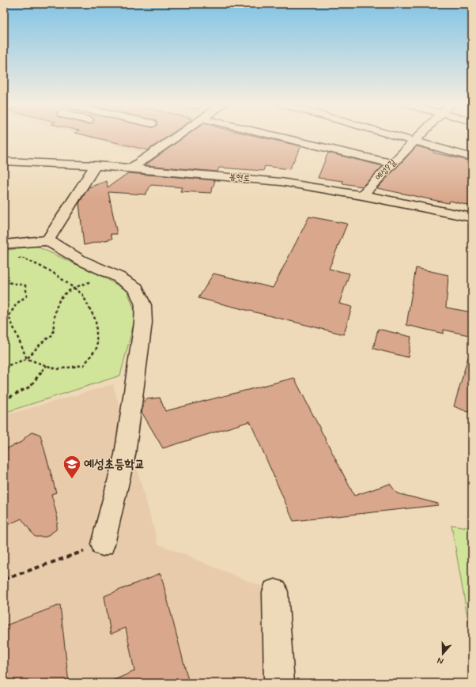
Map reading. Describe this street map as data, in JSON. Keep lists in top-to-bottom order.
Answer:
{
  "streets": {
    "street": ["예성9길", "봉현로"]
  },
  "crossings": [
    ["예성9길", "봉현로"]
  ],
  "places": {
    "school or university": ["예성초등학교"]
  },
  "north": "bottom"
}
